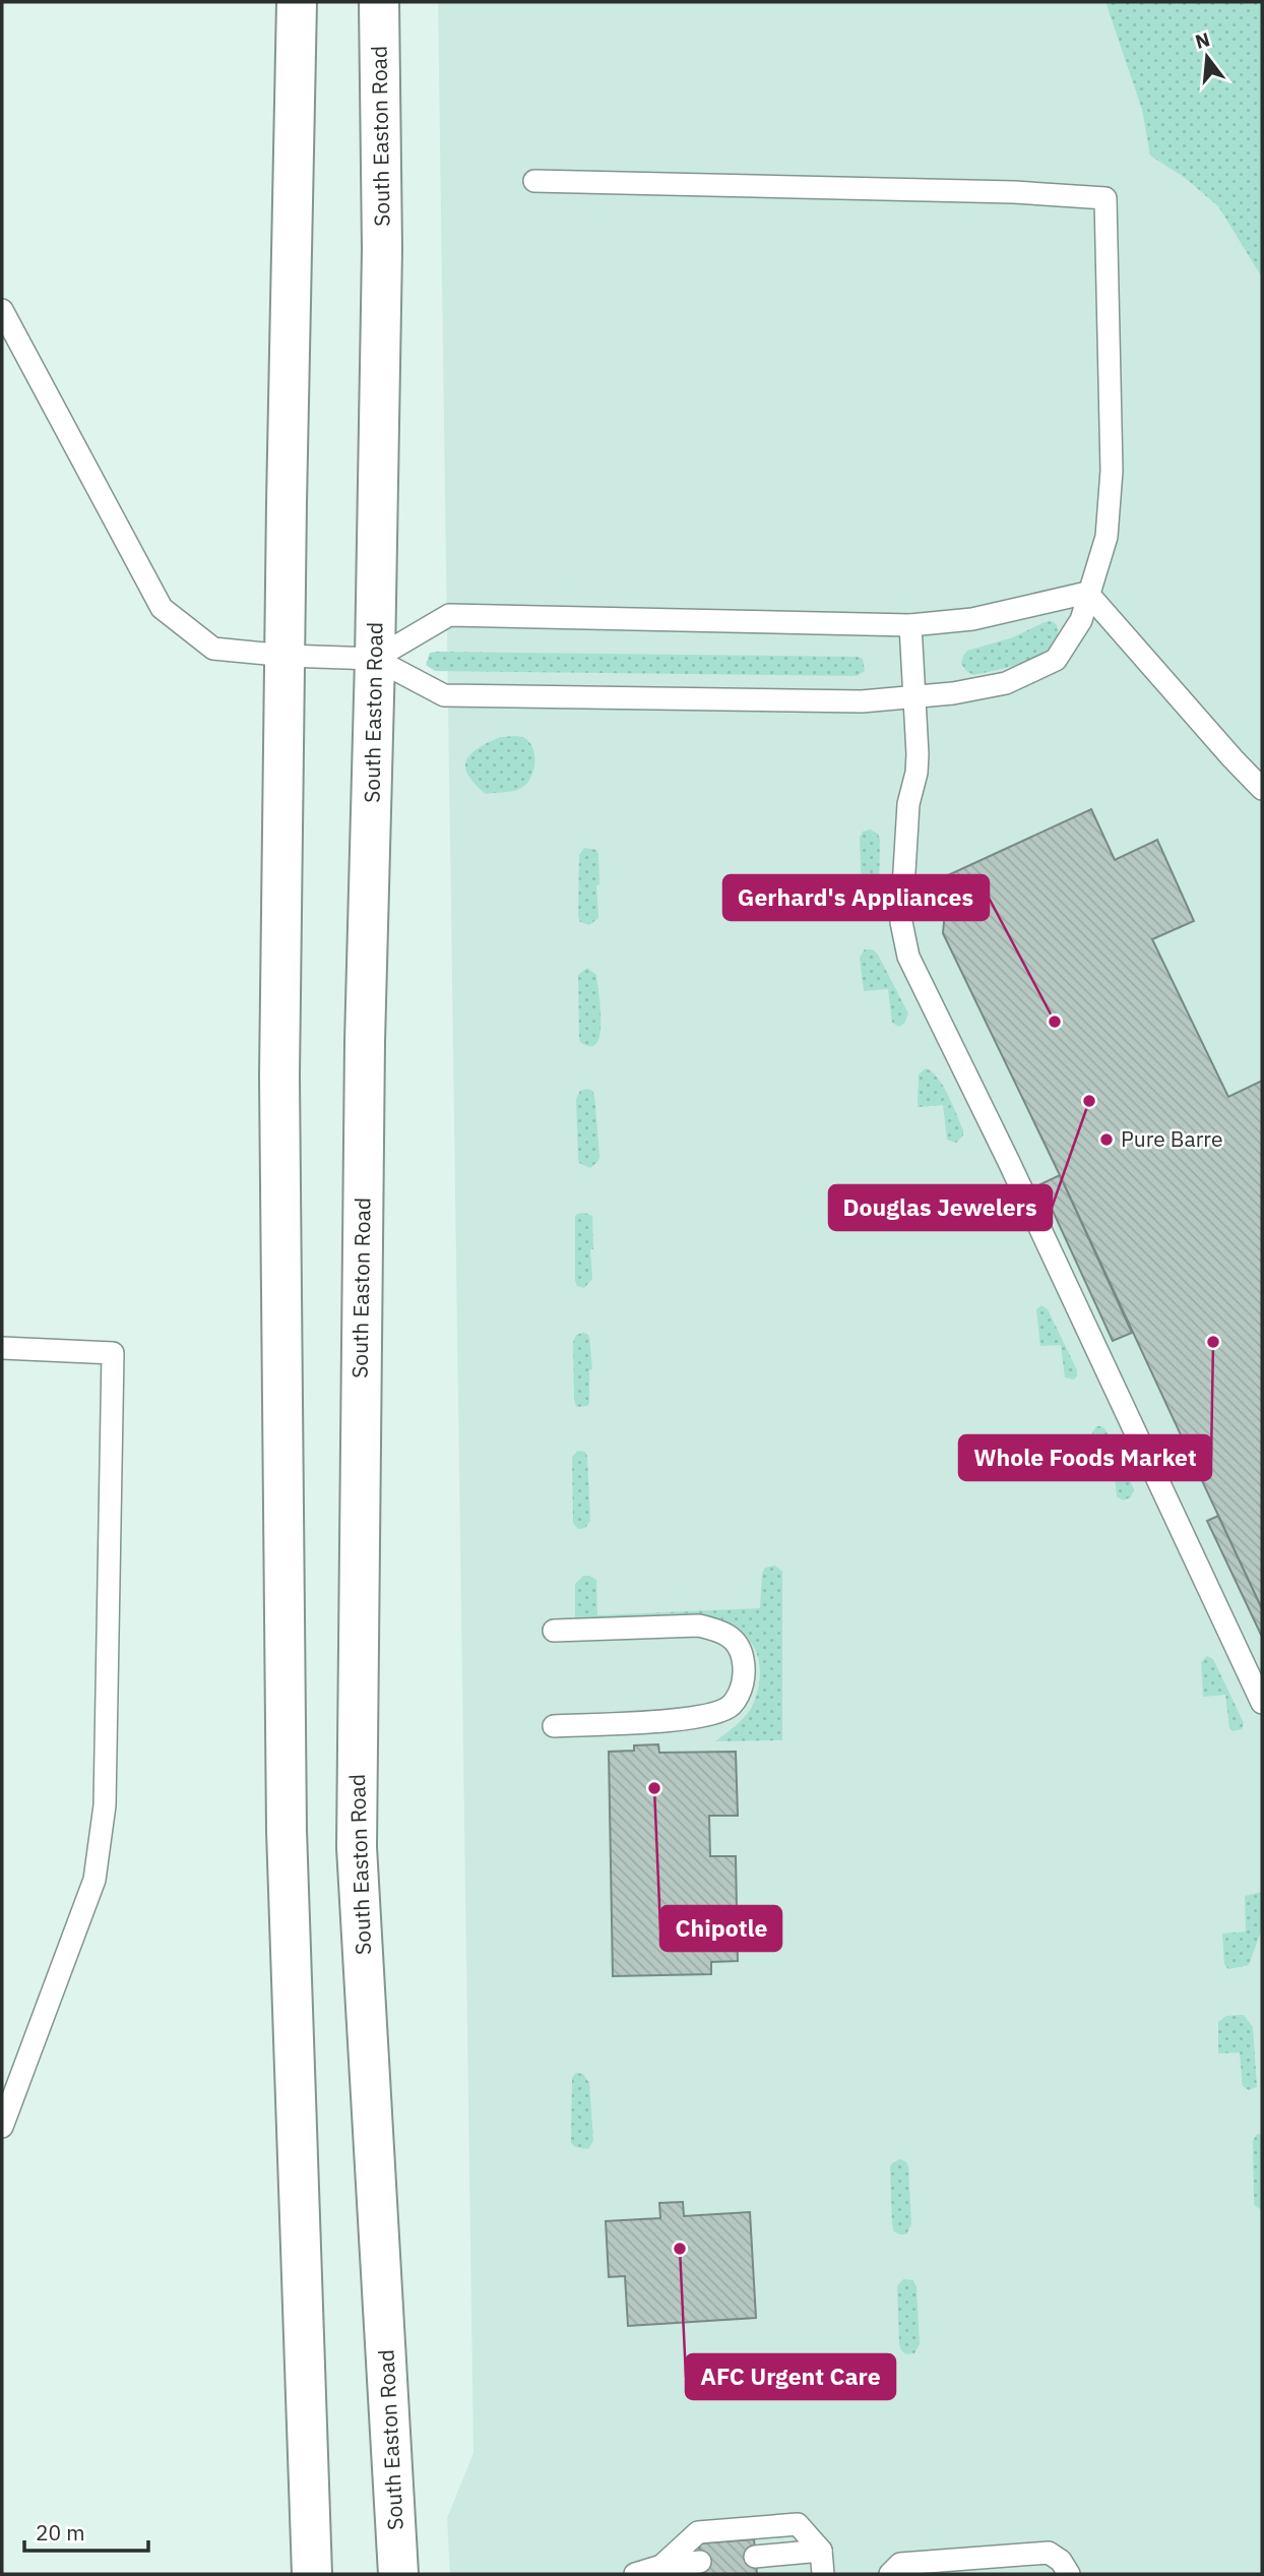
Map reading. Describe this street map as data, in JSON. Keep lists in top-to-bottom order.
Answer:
{
  "streets": {
    "highway": ["South Easton Road"]
  },
  "places": [
    "Gerhard's Appliances",
    "Douglas Jewelers",
    "Pure Barre",
    "Whole Foods Market",
    "Chipotle",
    "AFC Urgent Care"
  ],
  "scale_bar": "20 m",
  "north": "top"
}
